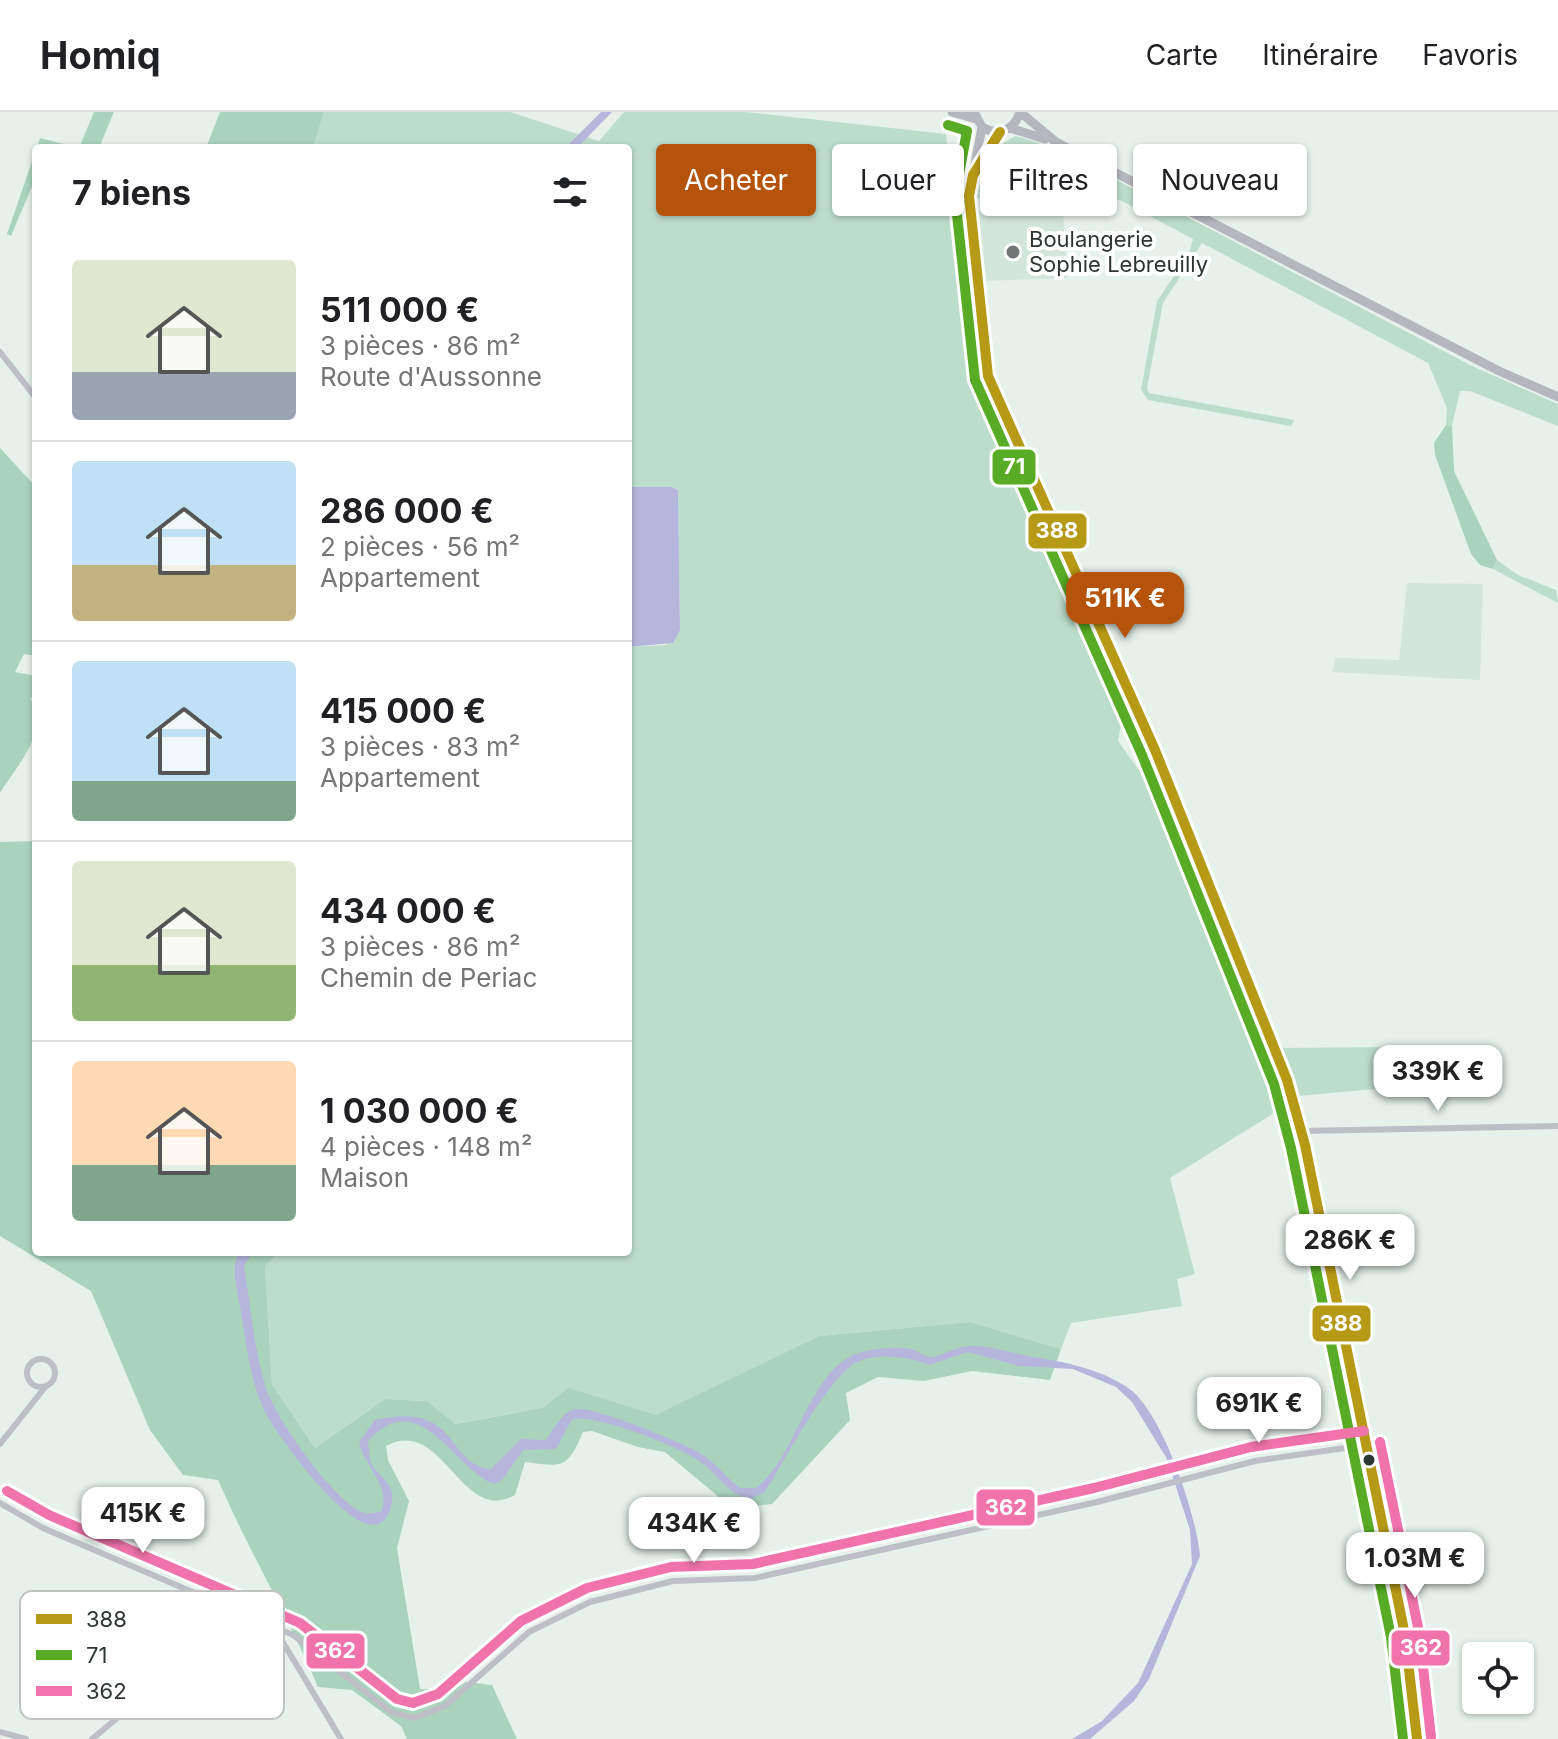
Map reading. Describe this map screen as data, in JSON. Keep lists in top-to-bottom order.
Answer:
{
  "places": ["Boulangerie Sophie Lebreuilly"],
  "lines": ["transit line 71", "transit line 388", "transit line 362"],
  "legend": ["388", "71", "362"],
  "page": {
    "header": "Homiq",
    "nav": ["Carte", "Itinéraire", "Favoris"],
    "chip": [
      "Acheter",
      "Louer",
      "Filtres",
      "Nouveau"
    ],
    "heading": "7 biens",
    "list": [
      {
        "name": "511 000 €",
        "note": "3 pièces · 86 m² · Route d'Aussonne"
      },
      {
        "name": "286 000 €",
        "note": "2 pièces · 56 m² · Appartement"
      },
      {
        "name": "415 000 €",
        "note": "3 pièces · 83 m² · Appartement"
      },
      {
        "name": "434 000 €",
        "note": "3 pièces · 86 m² · Chemin de Periac"
      },
      {
        "name": "1 030 000 €",
        "note": "4 pièces · 148 m² · Maison"
      }
    ],
    "price": [
      "511K €",
      "339K €",
      "286K €",
      "691K €",
      "415K €",
      "434K €",
      "1.03M €"
    ]
  }
}
